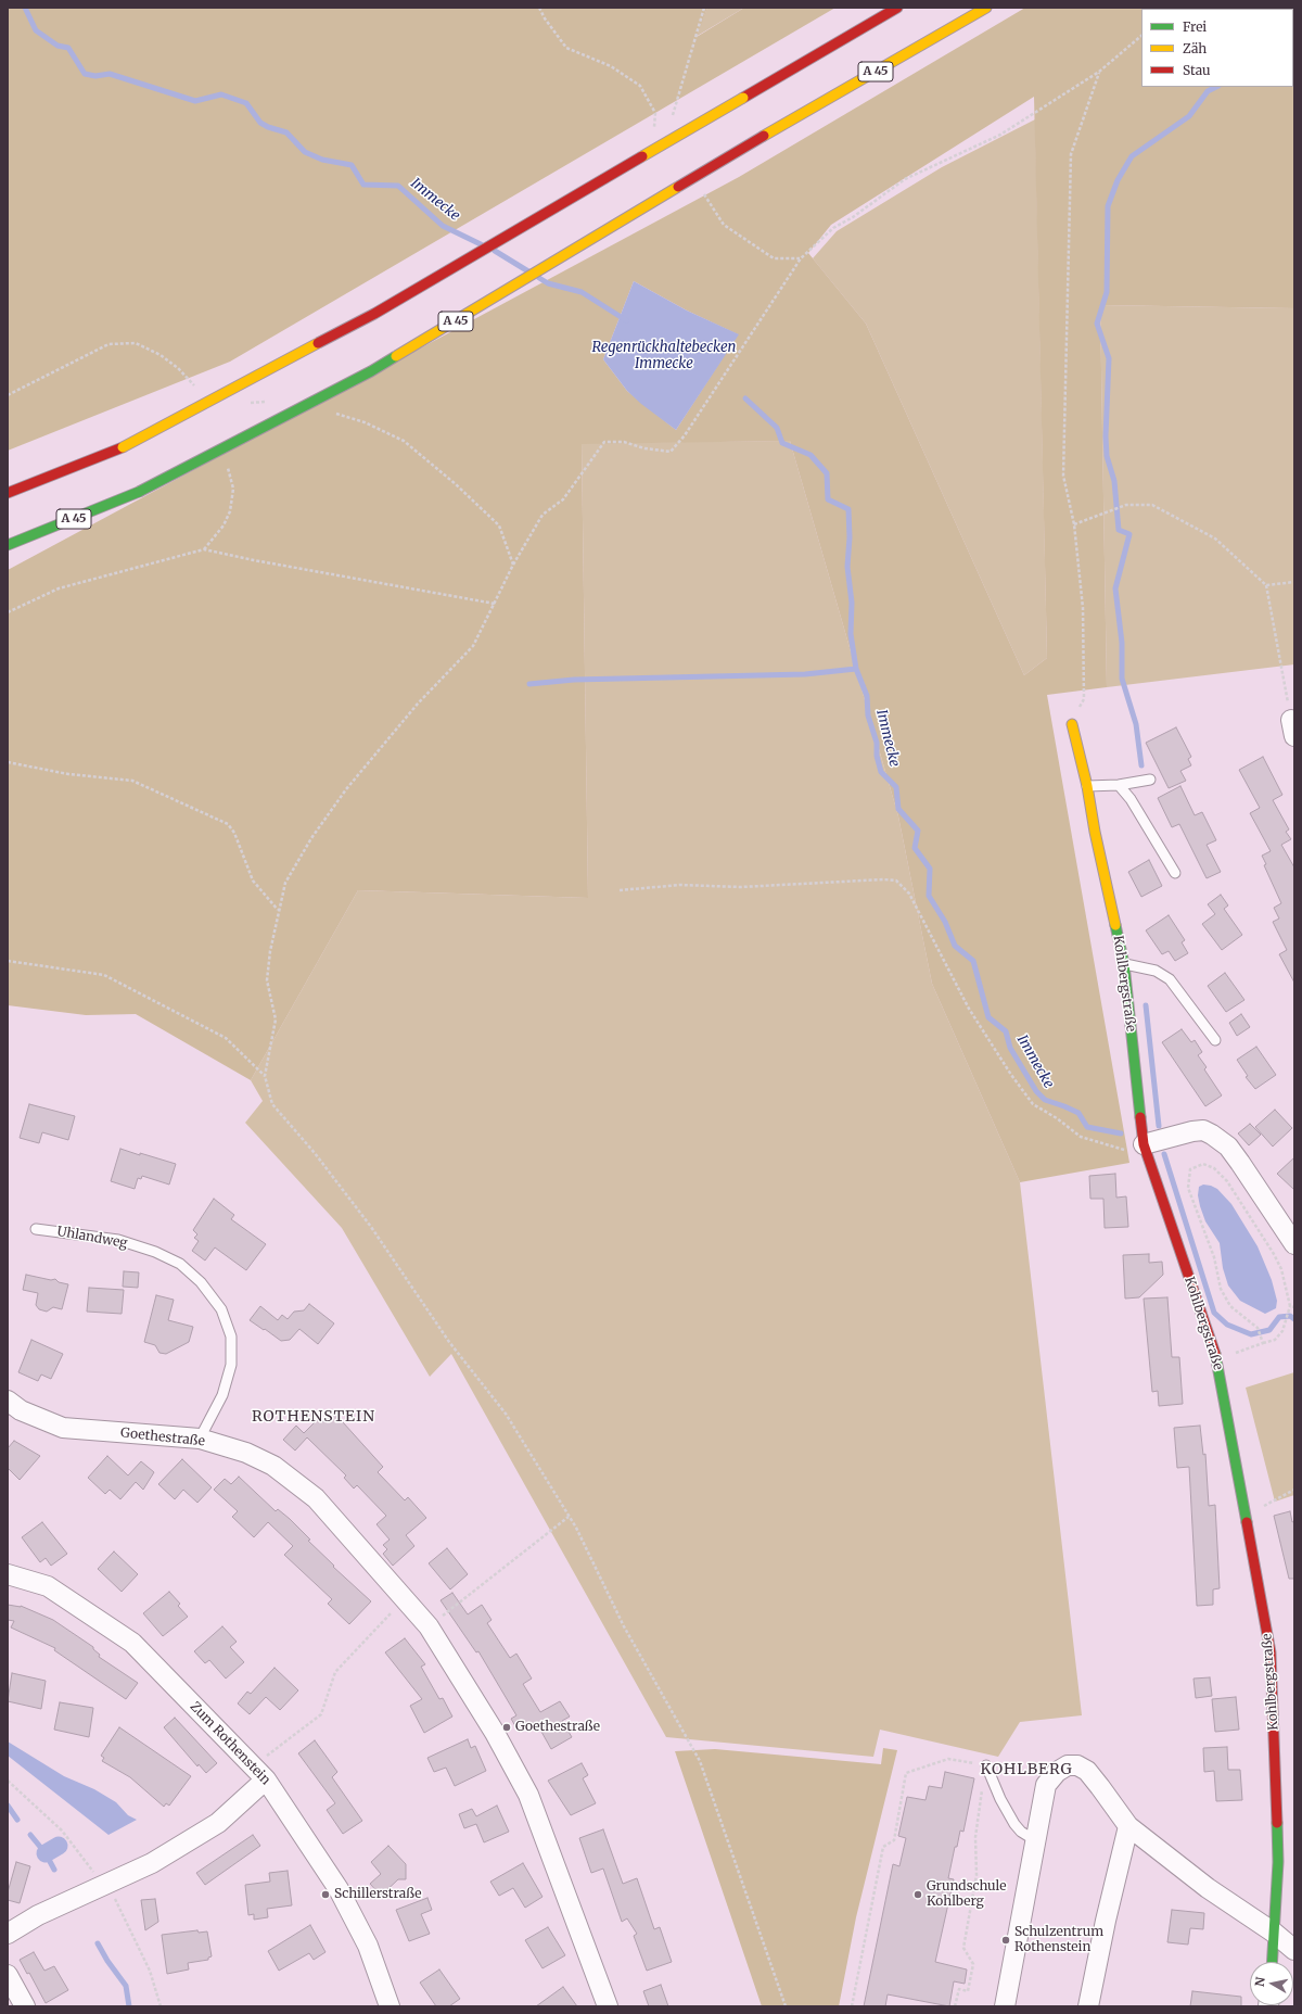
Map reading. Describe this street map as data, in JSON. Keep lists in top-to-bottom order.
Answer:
{
  "streets": {
    "main road": ["A 45", "Kohlbergstraße"],
    "street": ["Goethestraße", "Zum Rothenstein"],
    "lane": ["Uhlandweg"]
  },
  "crossings": [
    ["Uhlandweg", "Goethestraße"]
  ],
  "districts": ["ROTHENSTEIN", "KOHLBERG"],
  "water": ["Immecke", "Regenrückhaltebecken Immecke"],
  "places": [
    "Goethestraße",
    "Schillerstraße",
    "Grundschule Kohlberg",
    "Schulzentrum Rothenstein"
  ],
  "legend": ["Frei", "Zäh", "Stau"],
  "north": "left"
}
